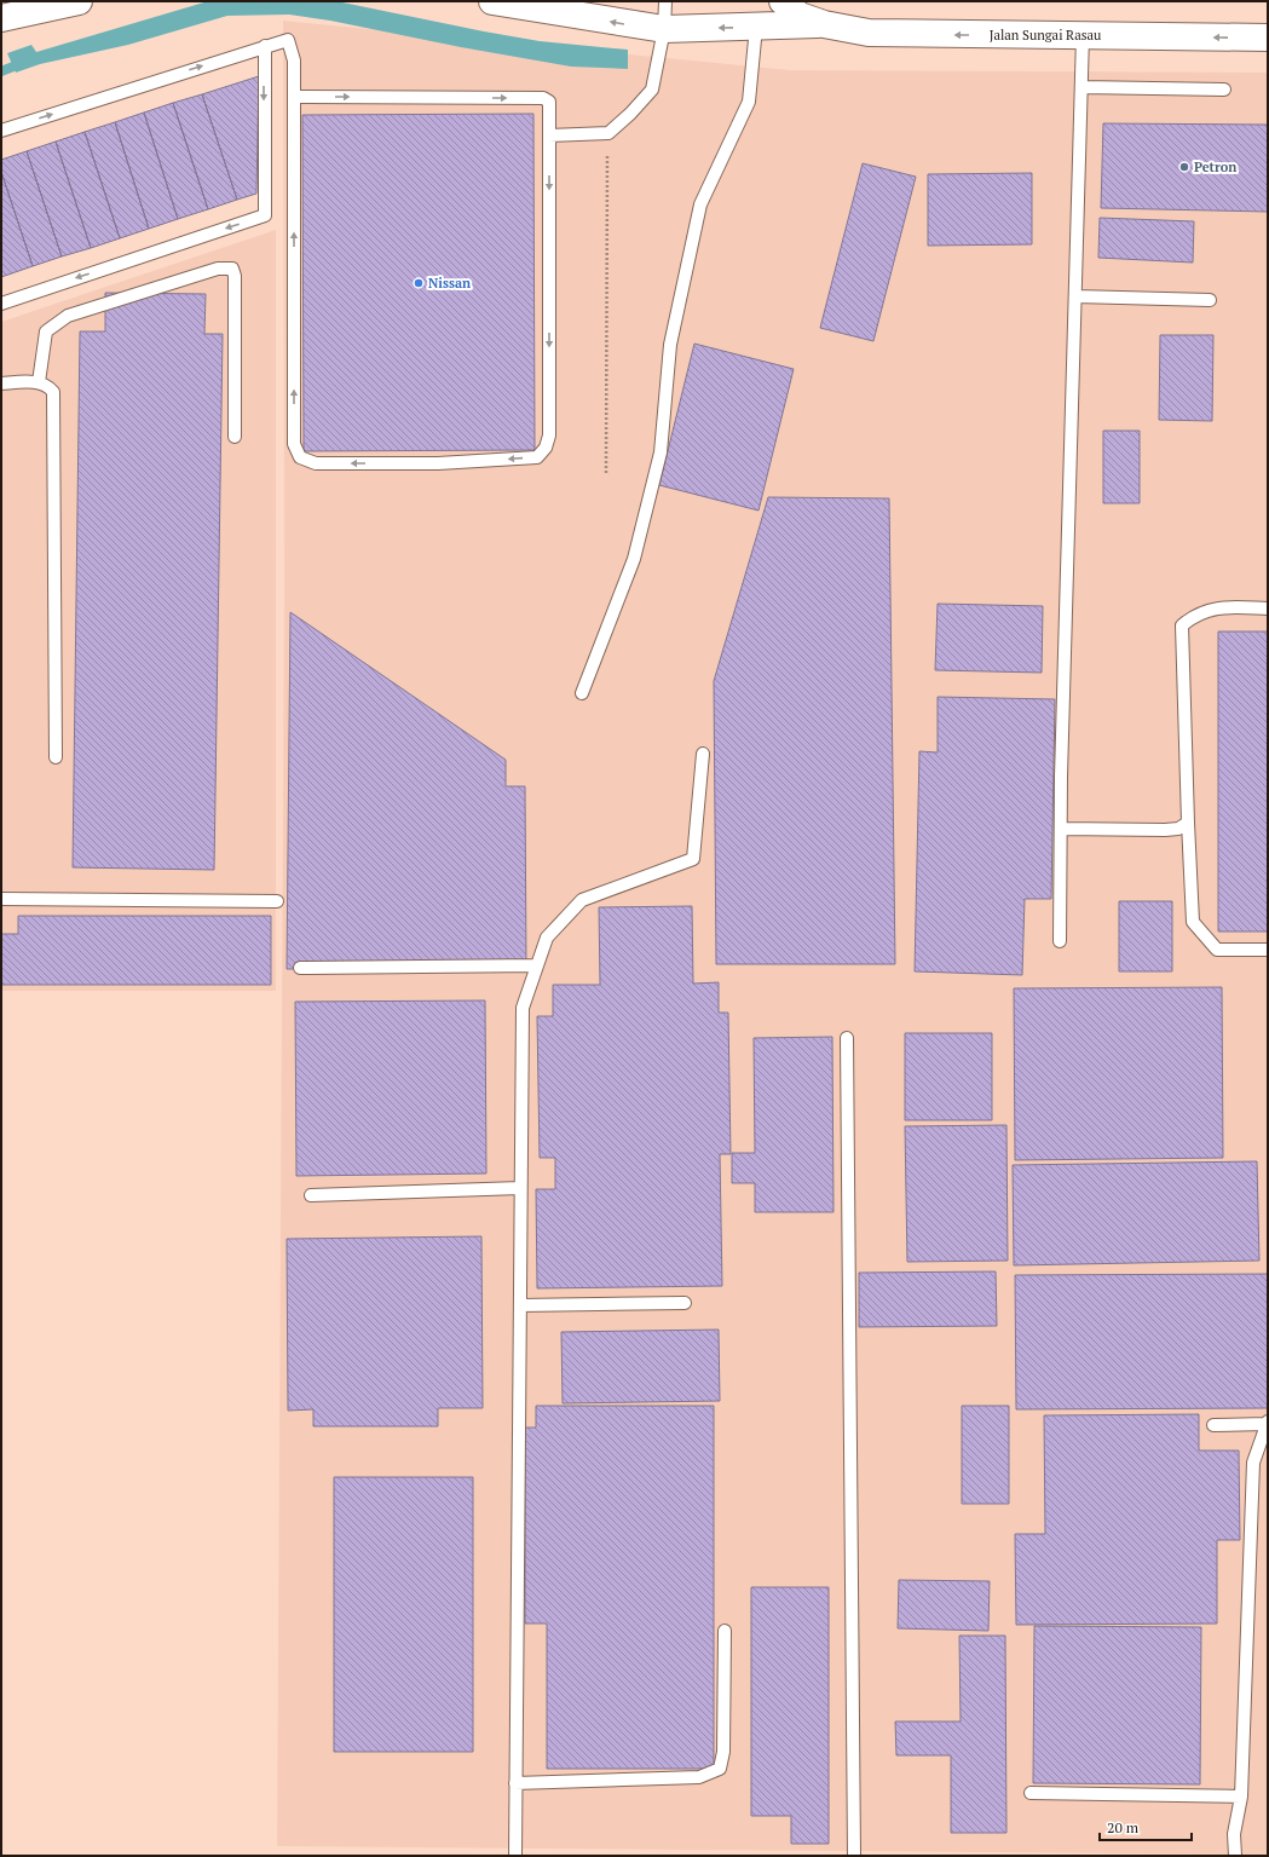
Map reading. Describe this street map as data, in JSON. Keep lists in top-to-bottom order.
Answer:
{
  "streets": {
    "main road": ["Jalan Sungai Rasau"]
  },
  "one_way": ["Jalan Sungai Rasau"],
  "places": ["Petron", "Nissan"],
  "scale_bar": "20 m"
}
